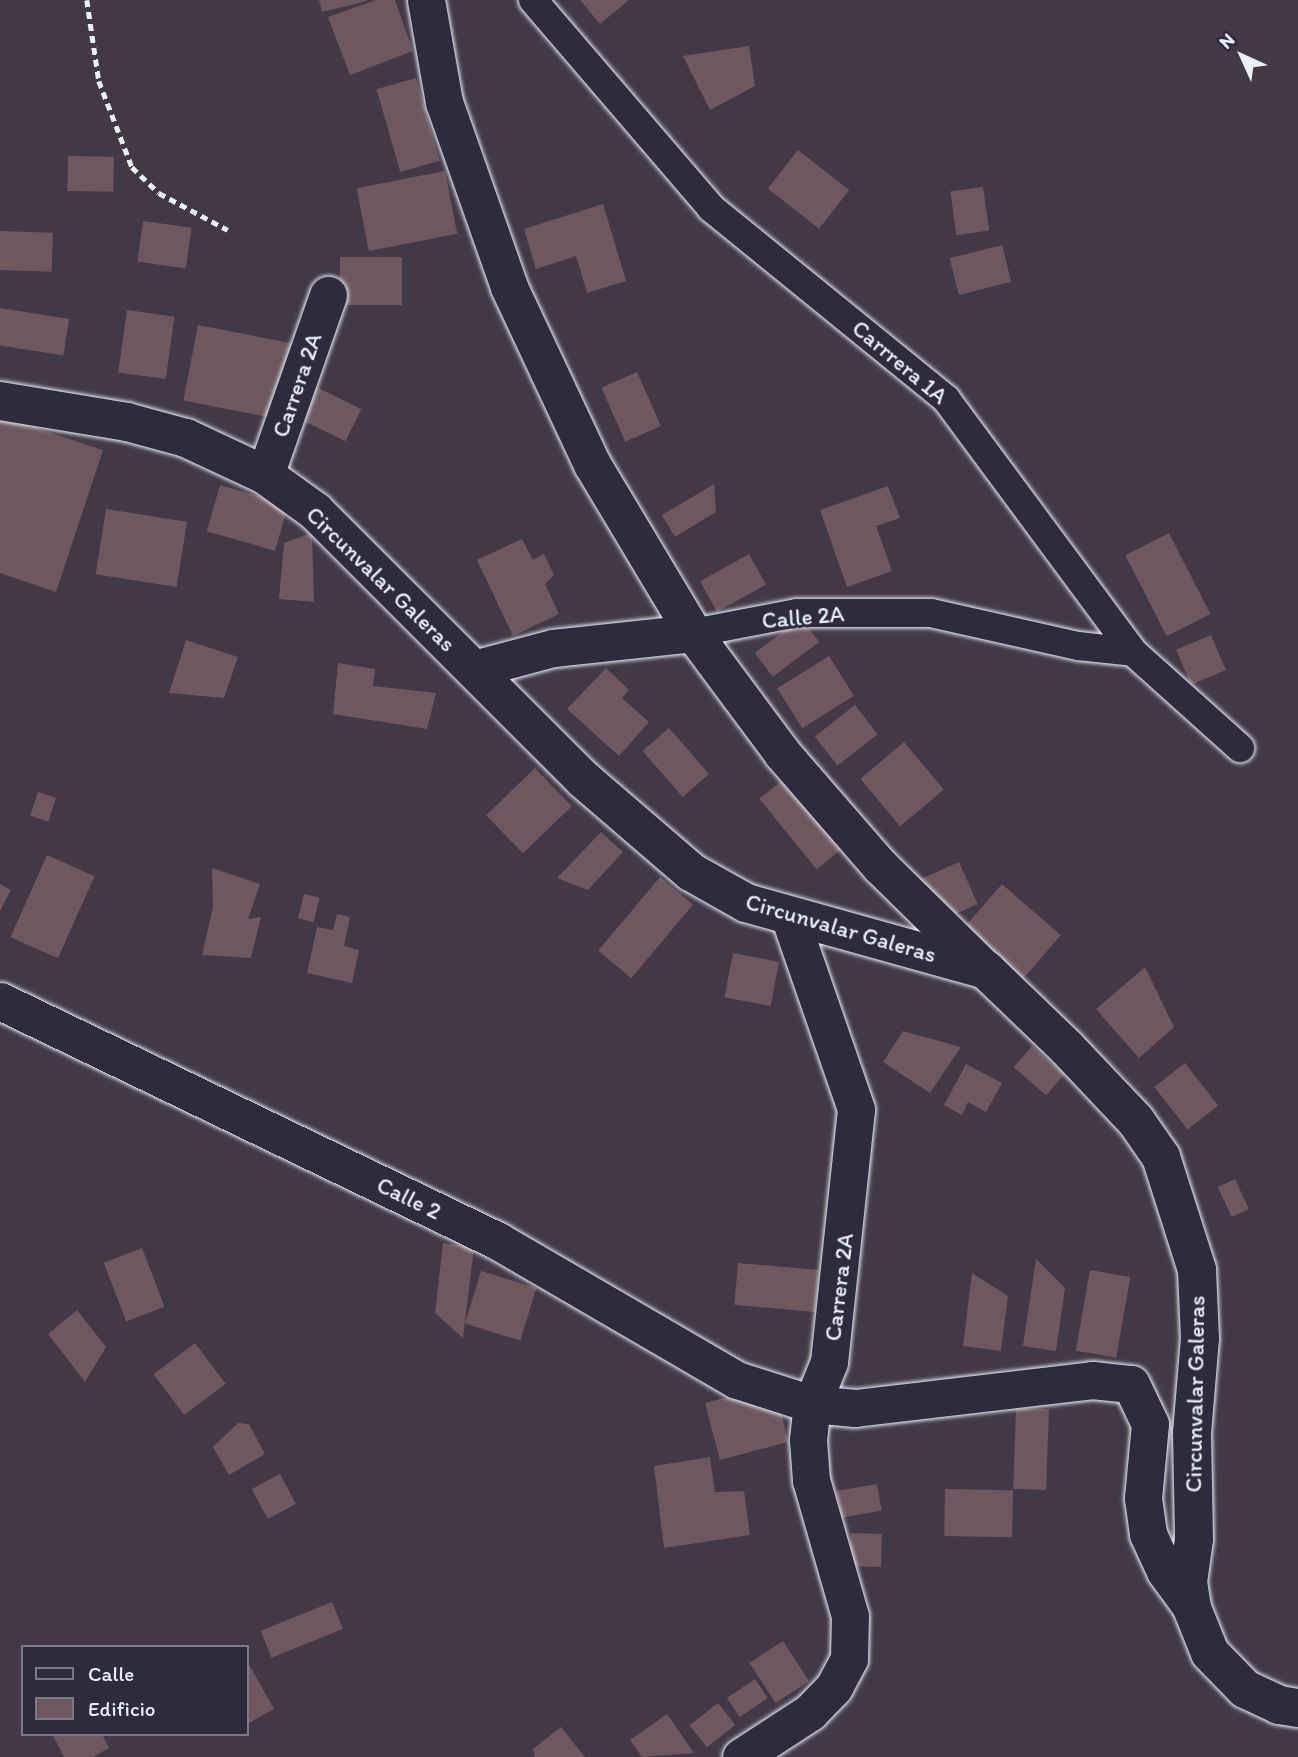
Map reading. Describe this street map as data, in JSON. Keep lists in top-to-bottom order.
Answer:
{
  "streets": {
    "main road": ["Circunvalar Galeras"],
    "street": [
      "Carrrera 1A",
      "Carrera 2A",
      "Calle 2A",
      "Calle 2"
    ]
  },
  "crossings": [
    ["Carrrera 1A", "Calle 2A"],
    ["Carrera 2A", "Circunvalar Galeras"],
    ["Carrera 2A", "Calle 2"],
    ["Circunvalar Galeras", "Calle 2A"],
    ["Circunvalar Galeras", "Calle 2"]
  ],
  "legend": ["Calle", "Edificio"],
  "north": "top left"
}
